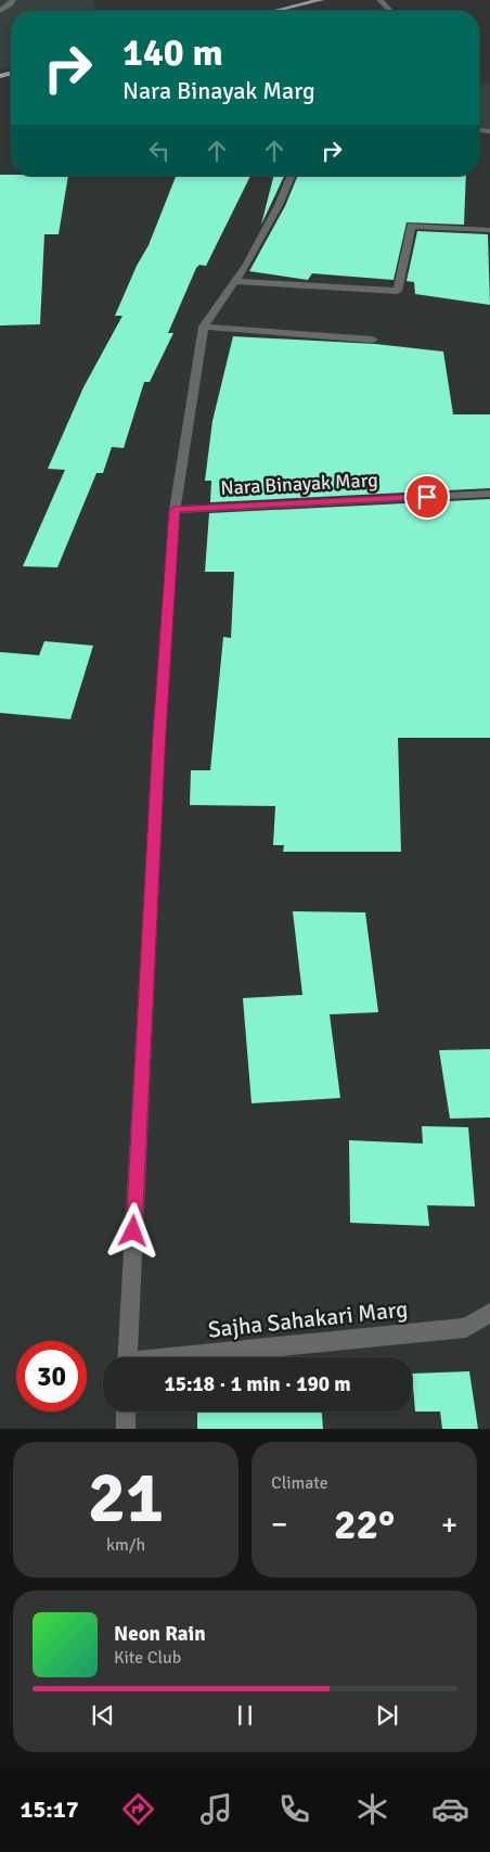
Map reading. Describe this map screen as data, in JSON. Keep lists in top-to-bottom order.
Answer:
{
  "streets": {
    "street": ["Nara Binayak Marg", "Sajha Sahakari Marg"]
  },
  "page": {
    "turn": ["140 m", "Nara Binayak Marg"],
    "limit": "30",
    "trip": "15:18 · 1 min · 190 m",
    "tile": [
      ["21", "km/h"],
      "Climate"
    ],
    "heat": ["−", "22°", "+"],
    "song": ["Neon Rain", "Kite Club"],
    "tabs": "15:17"
  }
}
